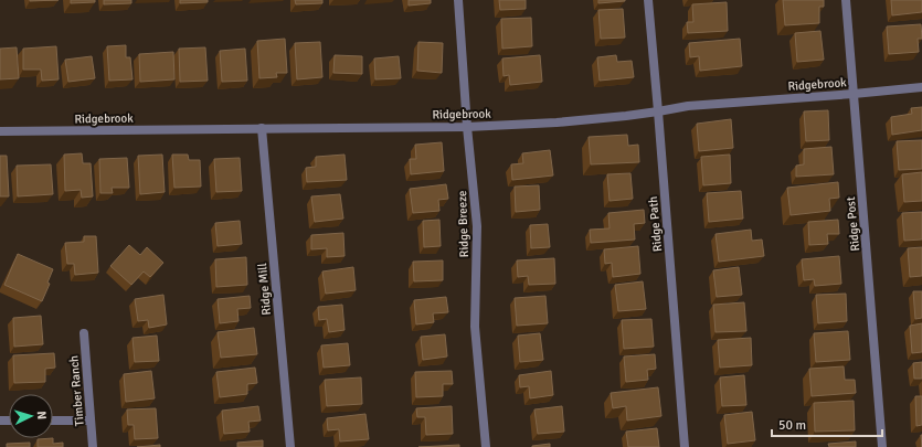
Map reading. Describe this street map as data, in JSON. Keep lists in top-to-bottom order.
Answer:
{
  "streets": {
    "street": [
      "Ridgebrook",
      "Ridge Breeze",
      "Ridge Path",
      "Ridge Post",
      "Ridge Mill",
      "Timber Ranch"
    ]
  },
  "crossings": [
    ["Ridgebrook", "Ridge Breeze"],
    ["Ridgebrook", "Ridge Path"],
    ["Ridgebrook", "Ridge Post"],
    ["Ridgebrook", "Ridge Mill"]
  ],
  "scale_bar": "50 m",
  "north": "right"
}
